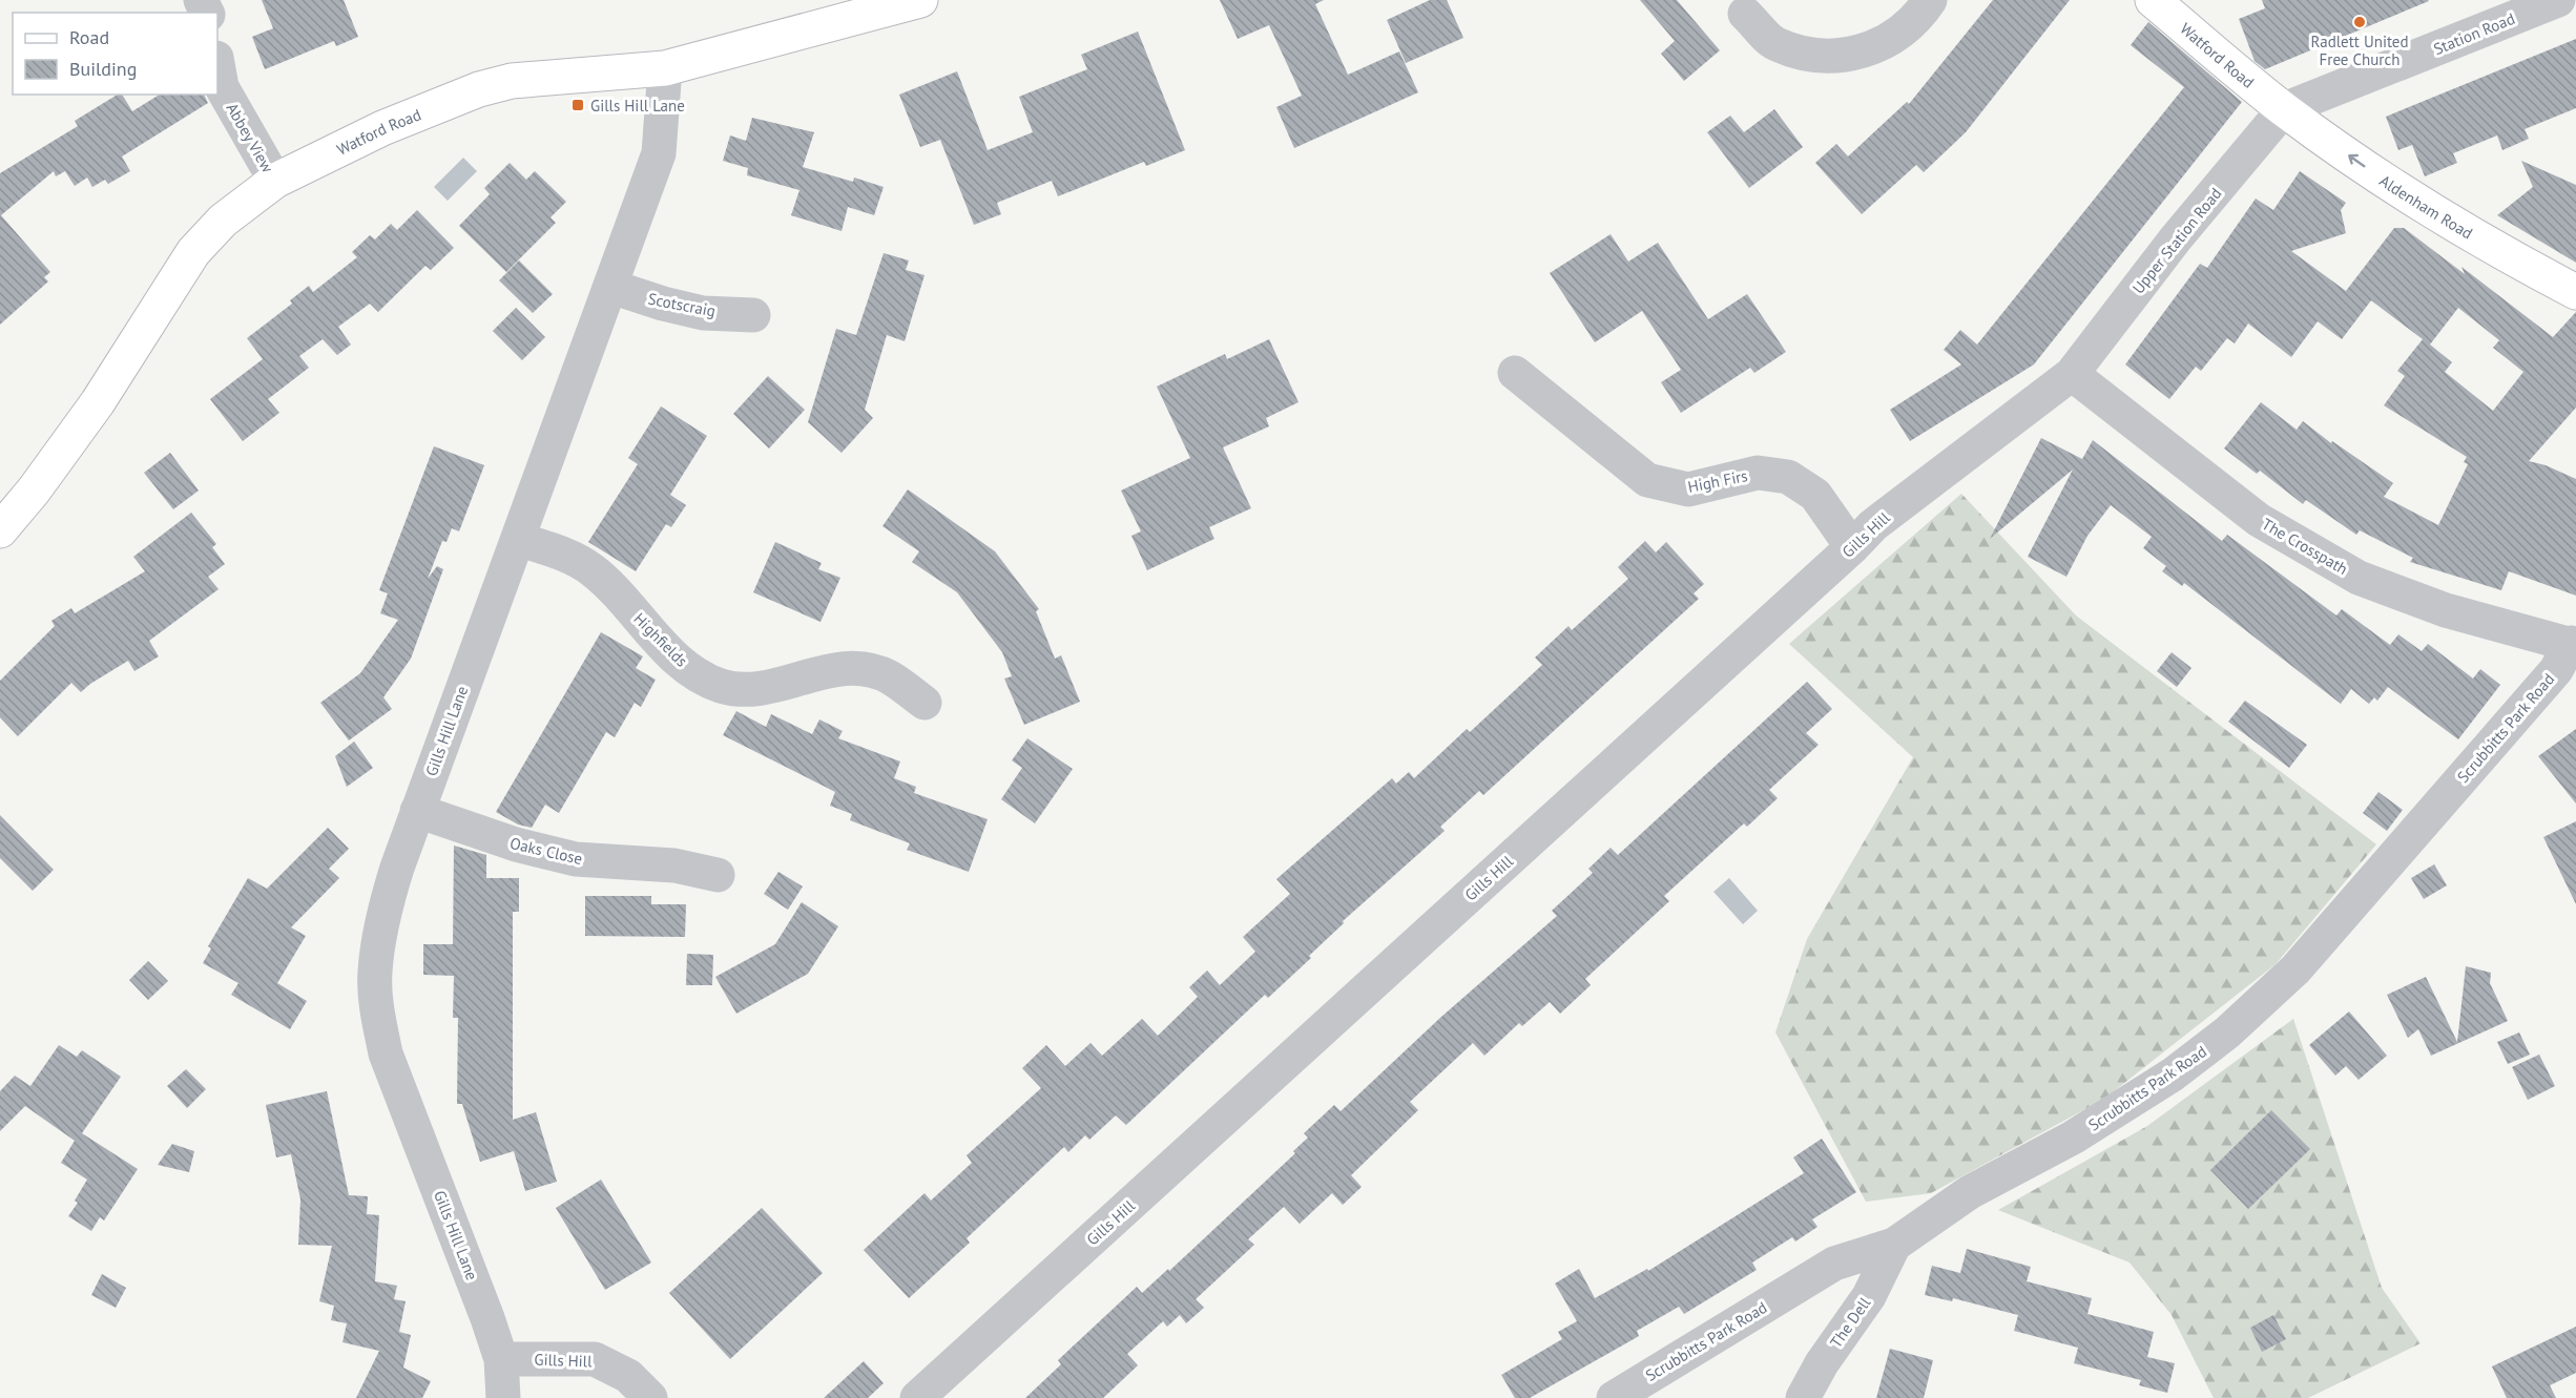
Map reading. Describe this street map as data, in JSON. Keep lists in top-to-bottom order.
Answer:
{
  "streets": {
    "main road": ["Watford Road", "Aldenham Road"],
    "street": [
      "Station Road",
      "Abbey View",
      "Upper Station Road",
      "Scotscraig",
      "High Firs",
      "Gills Hill",
      "The Crosspath",
      "Highfields",
      "Scrubbitts Park Road",
      "Gills Hill Lane",
      "Oaks Close",
      "The Dell"
    ]
  },
  "crossings": [
    ["Station Road", "Watford Road"],
    ["Station Road", "Aldenham Road"],
    ["Station Road", "Upper Station Road"],
    ["Watford Road", "Abbey View"],
    ["Watford Road", "Aldenham Road"],
    ["Watford Road", "Upper Station Road"],
    ["Watford Road", "Gills Hill Lane"],
    ["Aldenham Road", "Upper Station Road"],
    ["Upper Station Road", "Gills Hill"],
    ["Upper Station Road", "The Crosspath"],
    ["Scotscraig", "Gills Hill Lane"],
    ["High Firs", "Gills Hill"],
    ["Gills Hill", "The Crosspath"],
    ["Gills Hill", "Gills Hill Lane"],
    ["The Crosspath", "Scrubbitts Park Road"],
    ["Highfields", "Gills Hill Lane"],
    ["Scrubbitts Park Road", "The Dell"],
    ["Gills Hill Lane", "Oaks Close"]
  ],
  "one_way": ["Aldenham Road"],
  "places": {
    "other": ["Radlett United Free Church"],
    "transit": ["Gills Hill Lane"]
  },
  "legend": ["Road", "Building"]
}
